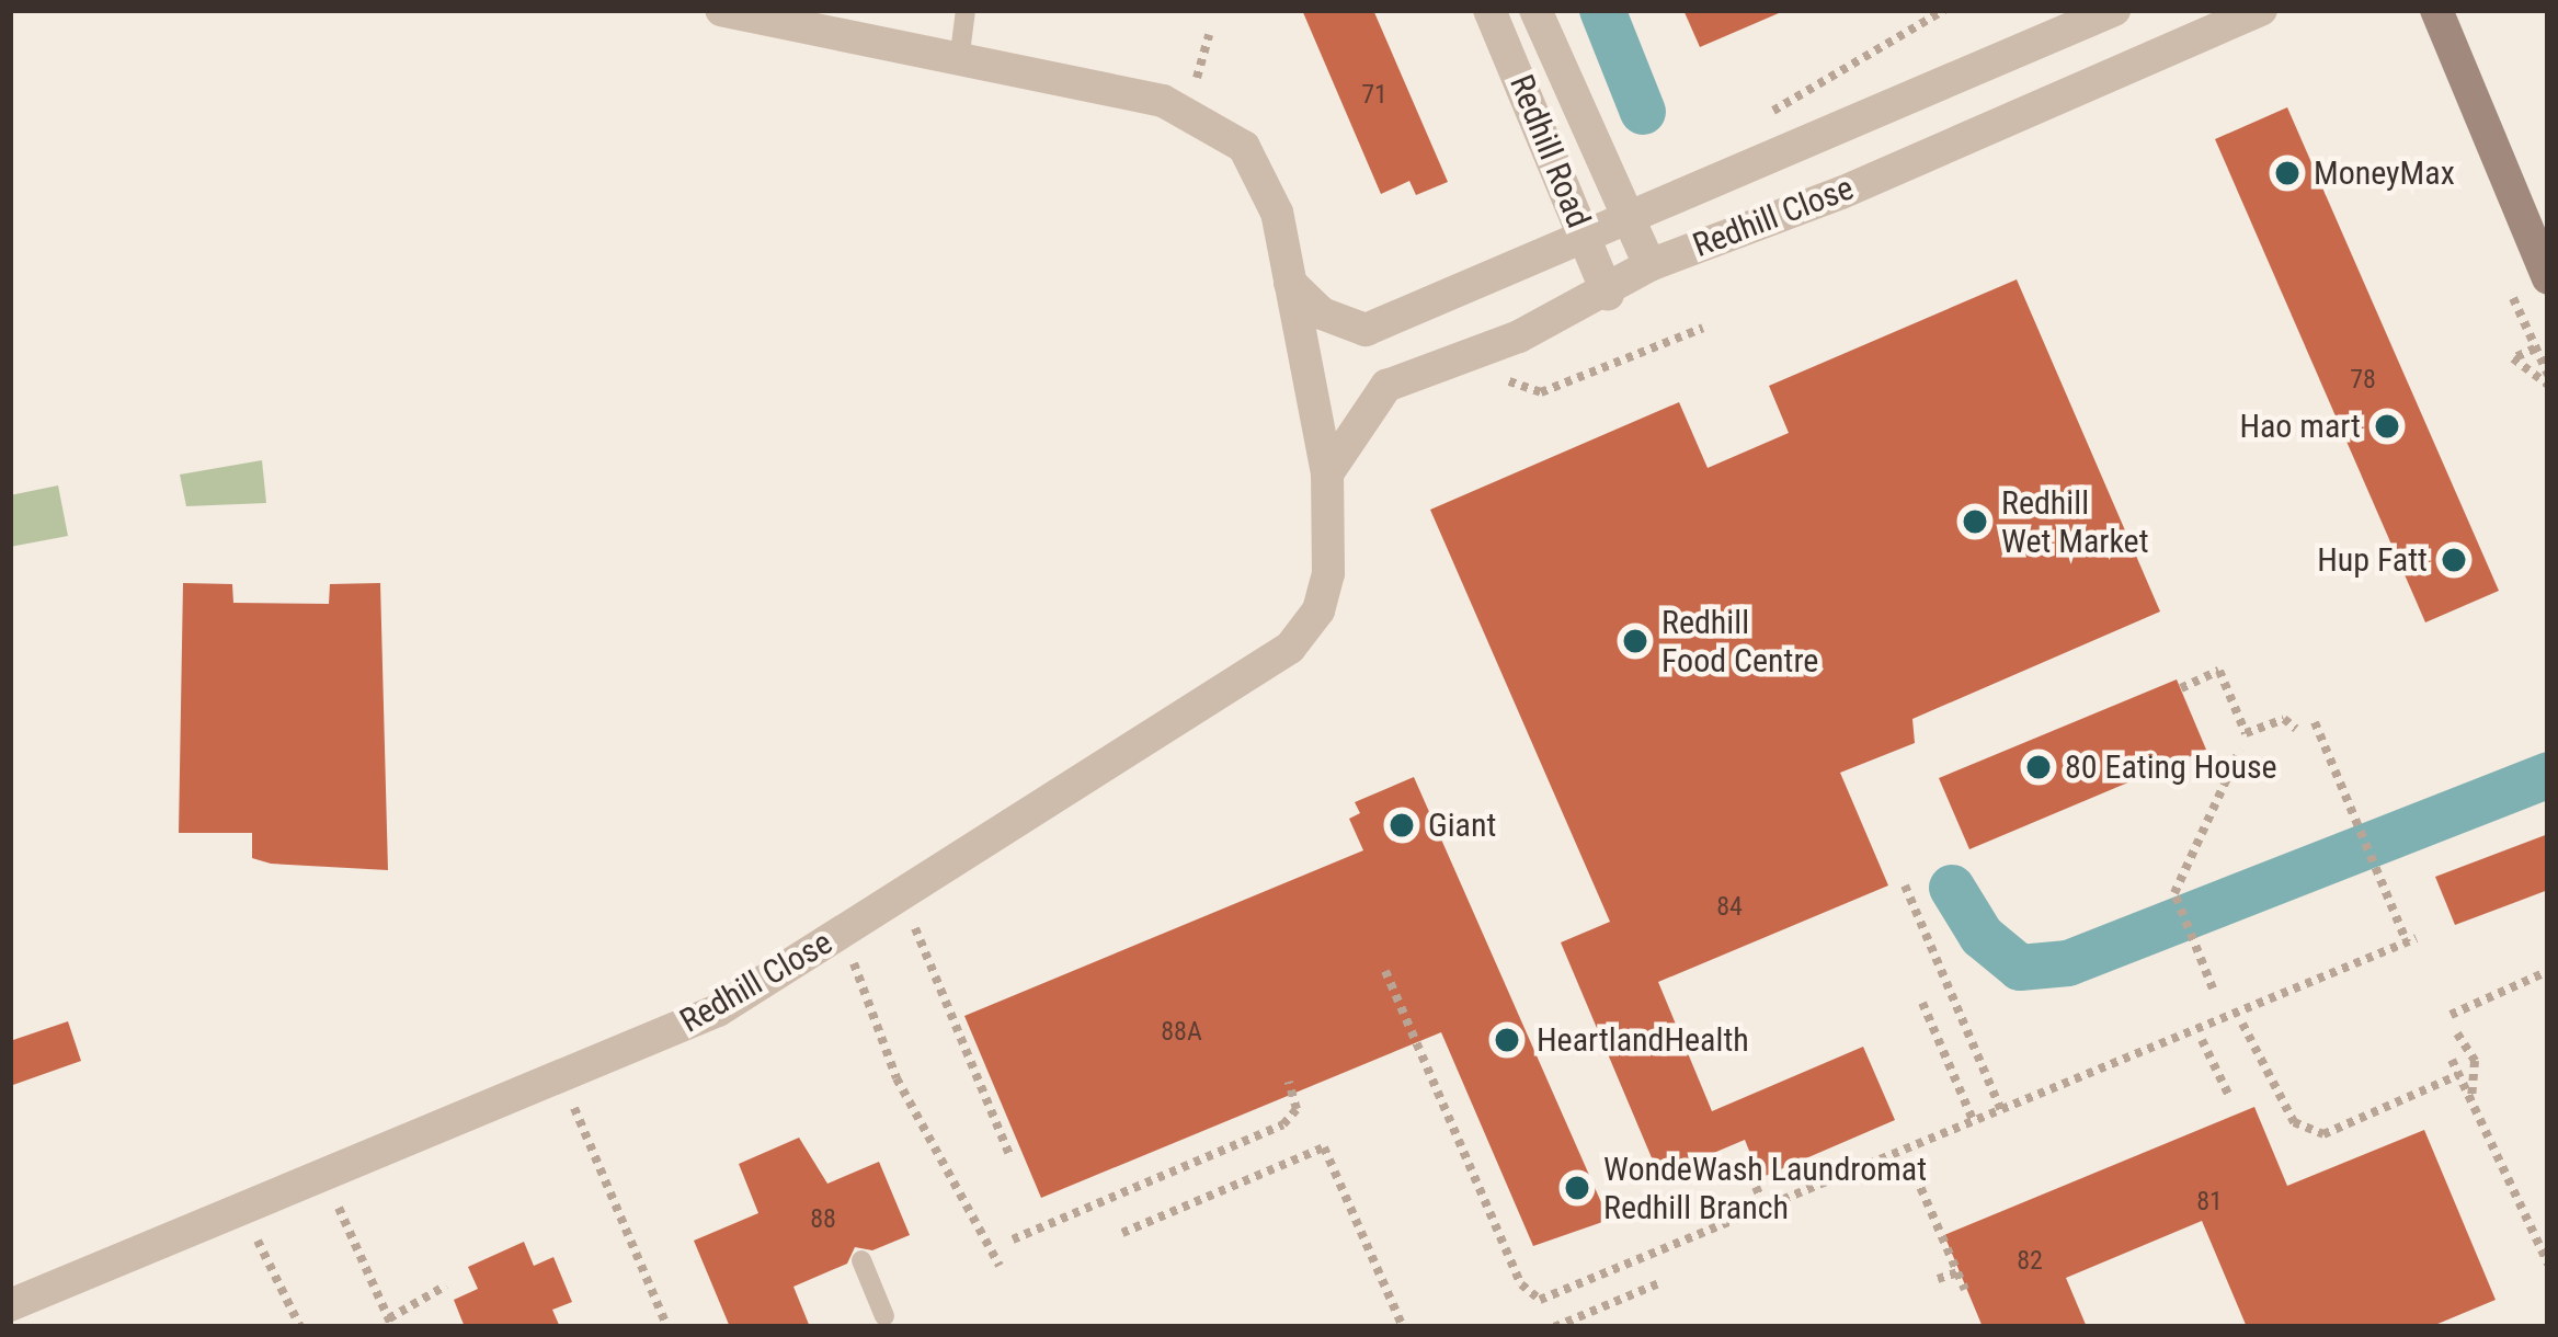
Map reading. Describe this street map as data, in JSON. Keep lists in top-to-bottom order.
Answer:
{
  "streets": {
    "street": ["Redhill Road", "Redhill Close"]
  },
  "crossings": [
    ["Redhill Road", "Redhill Close"]
  ],
  "places": [
    "MoneyMax",
    "Hao mart",
    "Redhill Wet Market",
    "Hup Fatt",
    "Redhill Food Centre",
    "80 Eating House",
    "Giant",
    "HeartlandHealth",
    "WondeWash Laundromat Redhill Branch"
  ],
  "house_numbers": [
    "71",
    "78",
    "84",
    "88A",
    "81",
    "88",
    "82"
  ]
}
